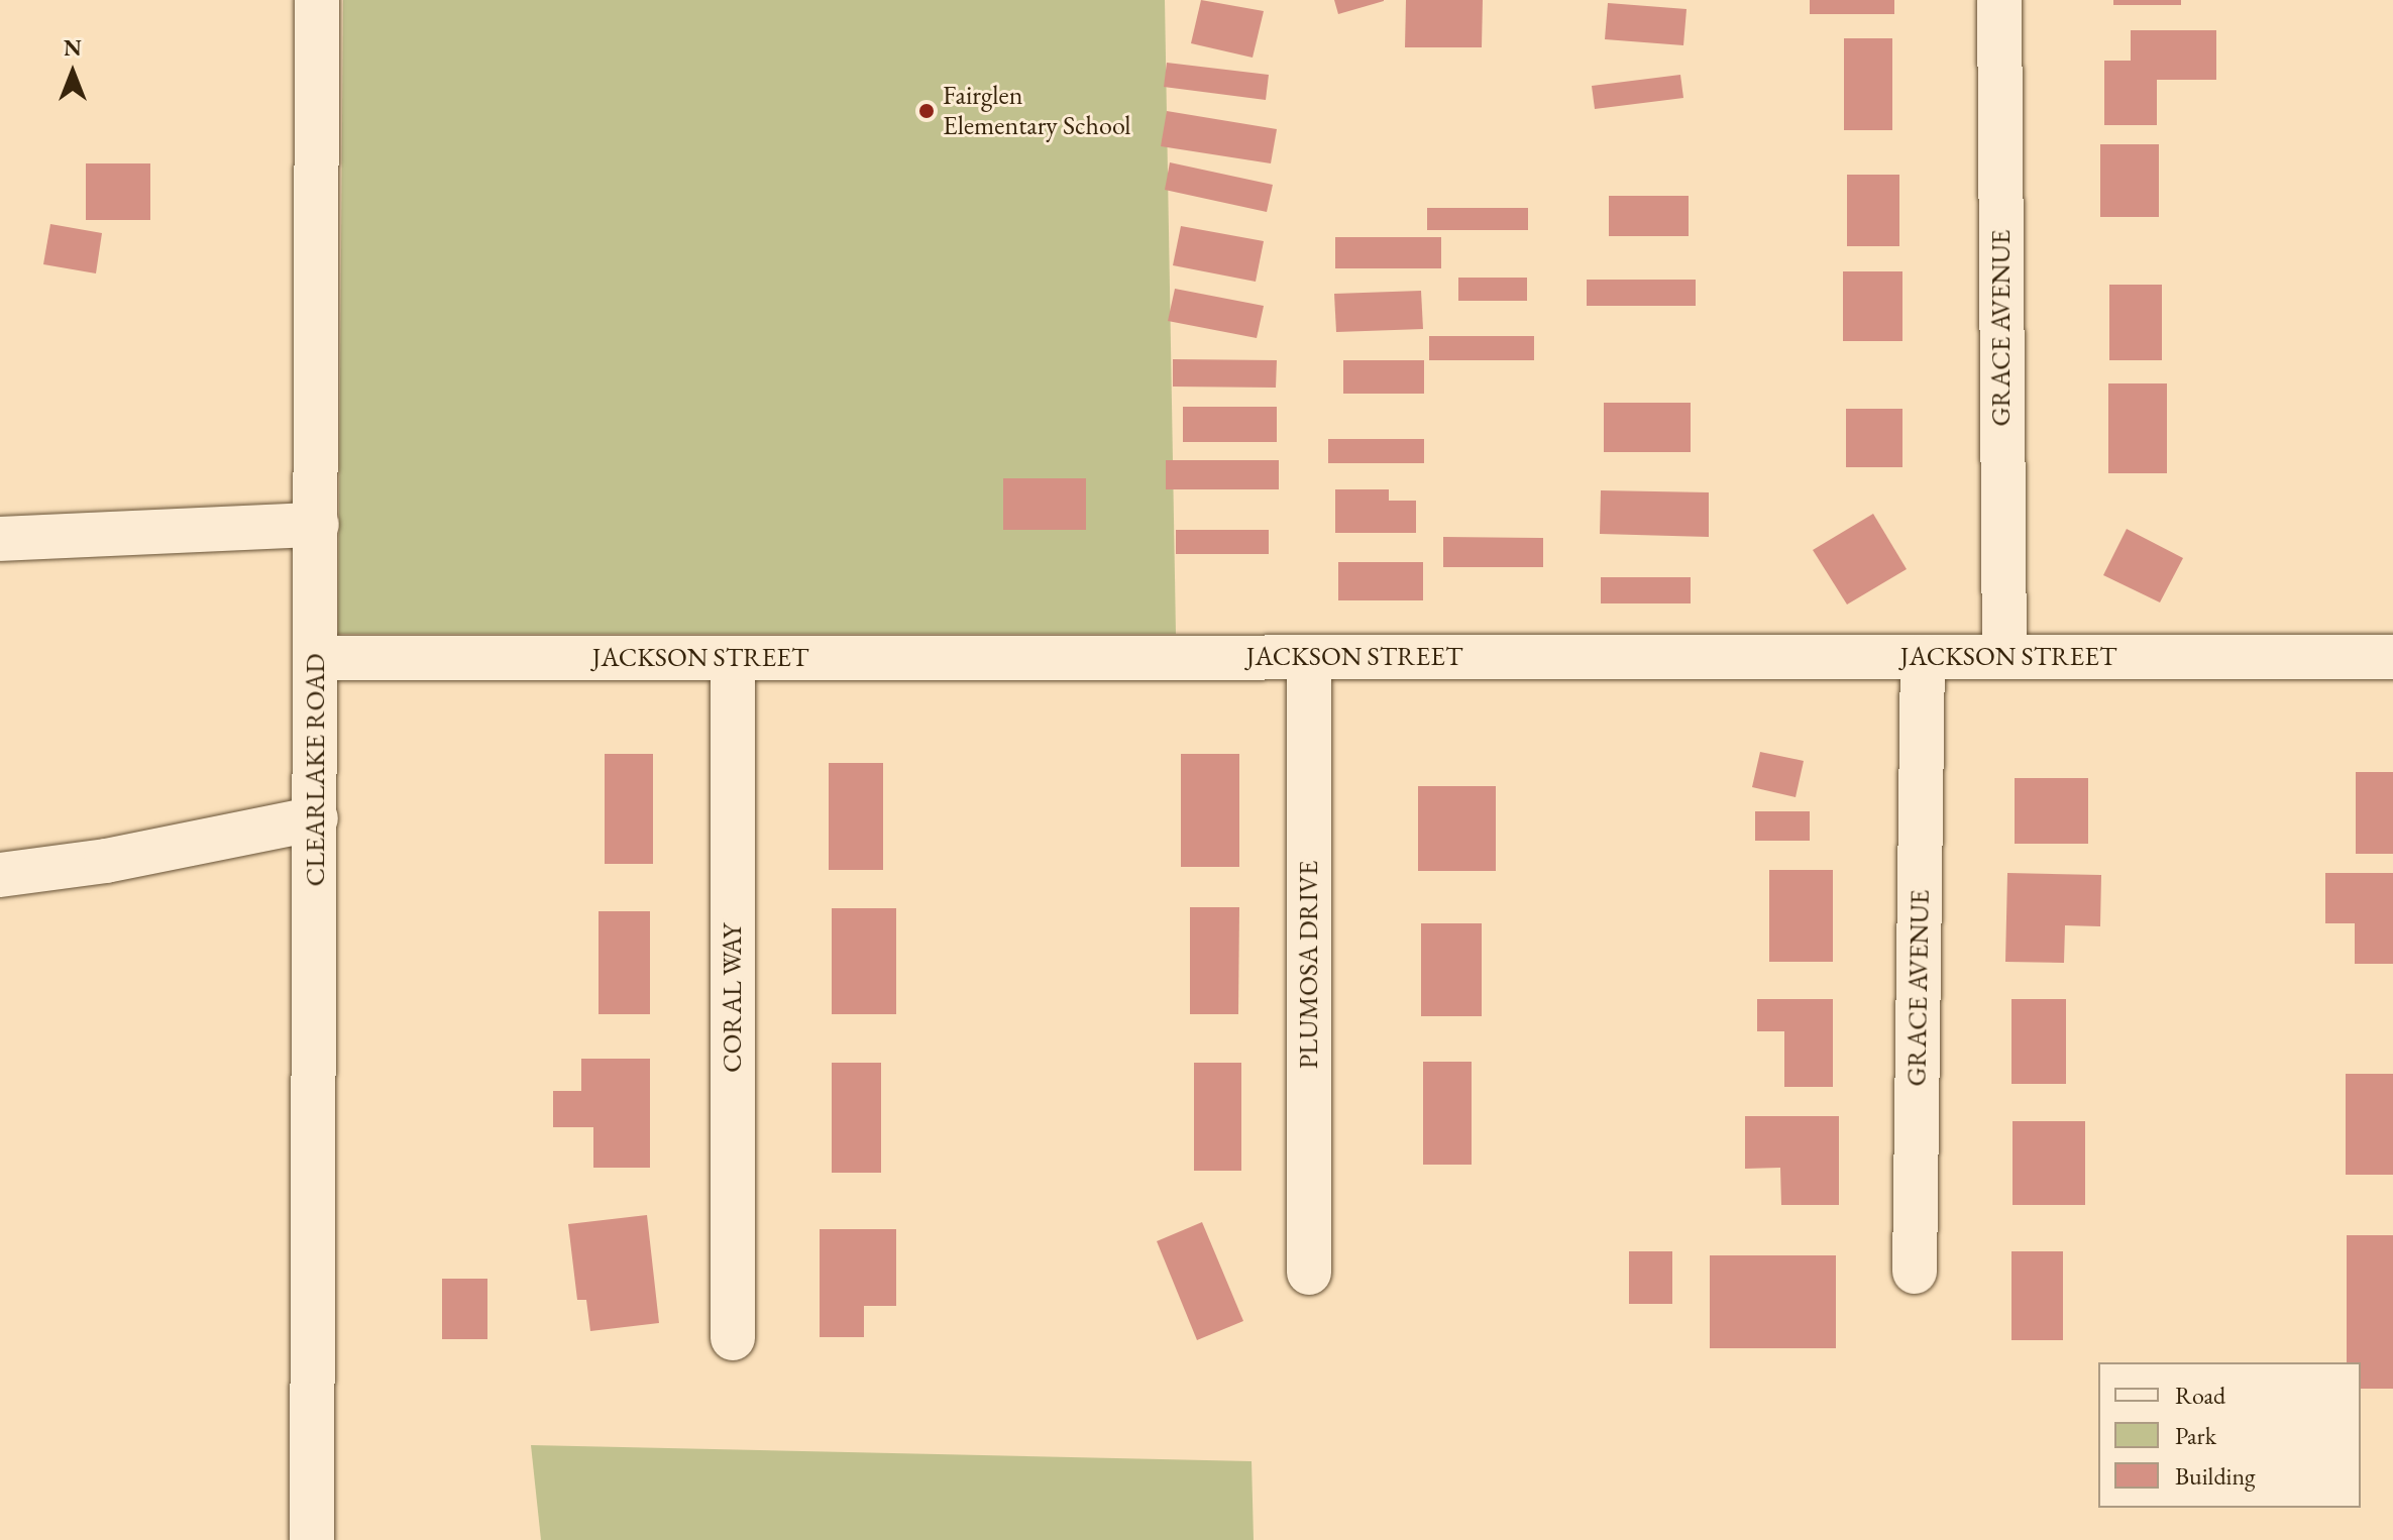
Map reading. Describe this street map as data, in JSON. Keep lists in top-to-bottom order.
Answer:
{
  "streets": {
    "street": [
      "GRACE AVENUE",
      "JACKSON STREET",
      "CLEARLAKE ROAD",
      "PLUMOSA DRIVE",
      "CORAL WAY"
    ]
  },
  "crossings": [
    ["GRACE AVENUE", "JACKSON STREET"],
    ["JACKSON STREET", "CLEARLAKE ROAD"],
    ["JACKSON STREET", "PLUMOSA DRIVE"],
    ["JACKSON STREET", "CORAL WAY"]
  ],
  "places": ["Fairglen Elementary School"],
  "legend": ["Road", "Park", "Building"],
  "north": "top"
}
